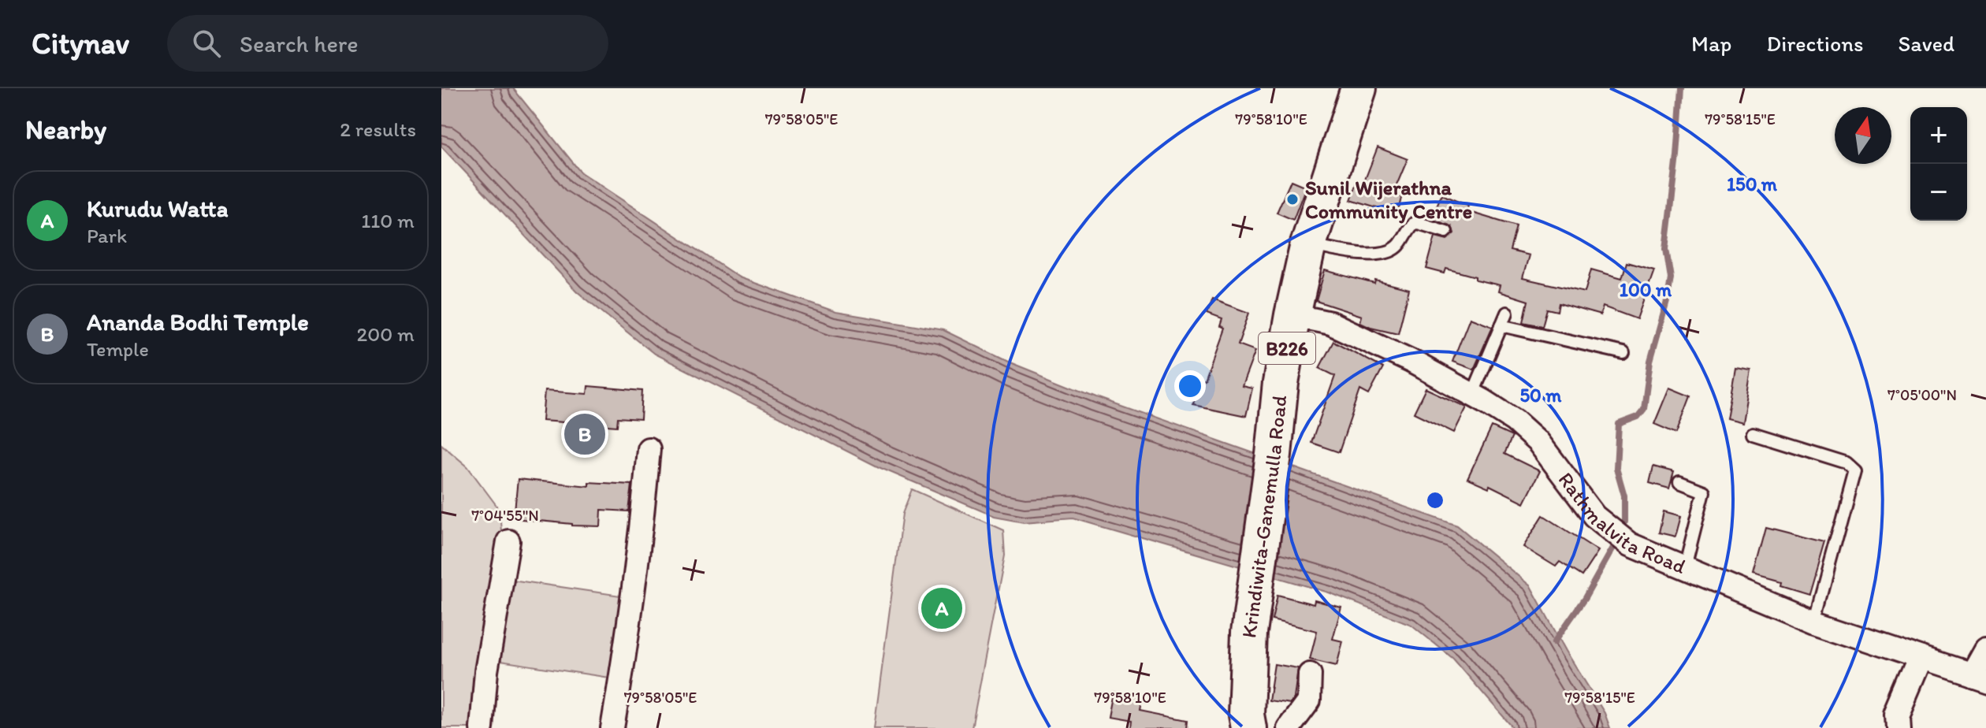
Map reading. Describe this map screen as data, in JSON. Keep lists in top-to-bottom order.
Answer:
{
  "streets": {
    "main road": ["B226", "Krindiwita-Ganemulla Road"],
    "street": ["Rathmalvita Road"]
  },
  "crossings": [
    ["Krindiwita-Ganemulla Road", "Rathmalvita Road"]
  ],
  "places": ["Sunil Wijerathna Community Centre"],
  "north": "top",
  "page": {
    "header": "Citynav",
    "search": "Search here",
    "nav": ["Map", "Directions", "Saved"],
    "heading": ["Nearby", "2 results"],
    "map_buttons": ["+", "−"],
    "list": [
      {
        "mark": "A",
        "name": "Kurudu Watta",
        "note": "Park",
        "value": "110 m"
      },
      {
        "mark": "B",
        "name": "Ananda Bodhi Temple",
        "note": "Temple",
        "value": "200 m"
      }
    ],
    "pins": ["B", "A"]
  },
  "coordinates": [
    "79°58'05\"E",
    "79°58'10\"E",
    "79°58'15\"E",
    "7°05'00\"N",
    "7°04'55\"N"
  ],
  "rings": ["150 m", "100 m", "50 m"]
}
